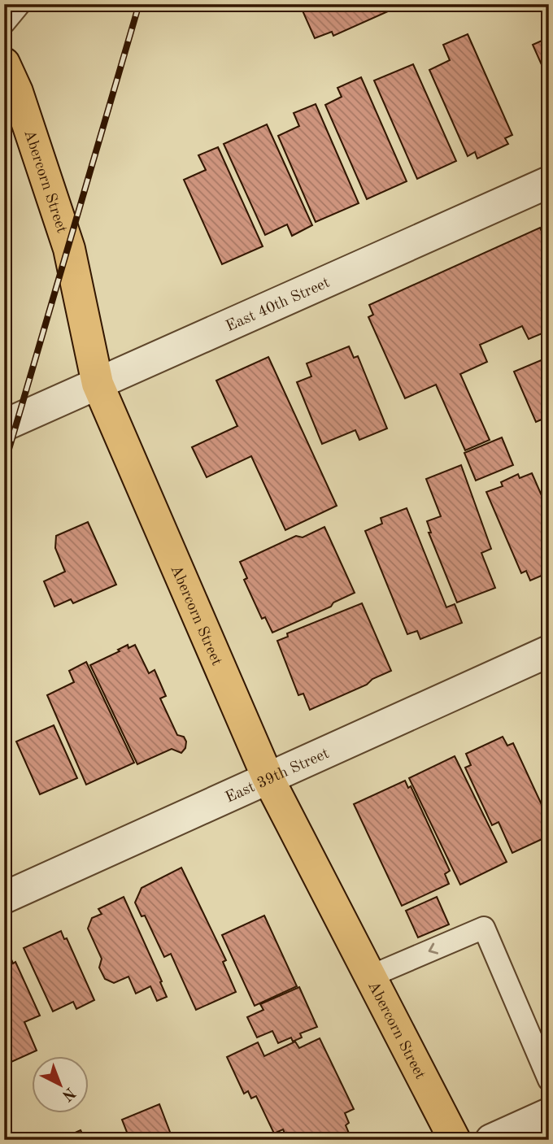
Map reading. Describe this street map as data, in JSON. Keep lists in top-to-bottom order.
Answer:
{
  "streets": {
    "main road": ["Abercorn Street"],
    "street": ["East 40th Street", "East 39th Street"]
  },
  "crossings": [
    ["Abercorn Street", "East 40th Street"],
    ["Abercorn Street", "East 39th Street"]
  ],
  "north": "bottom right"
}
